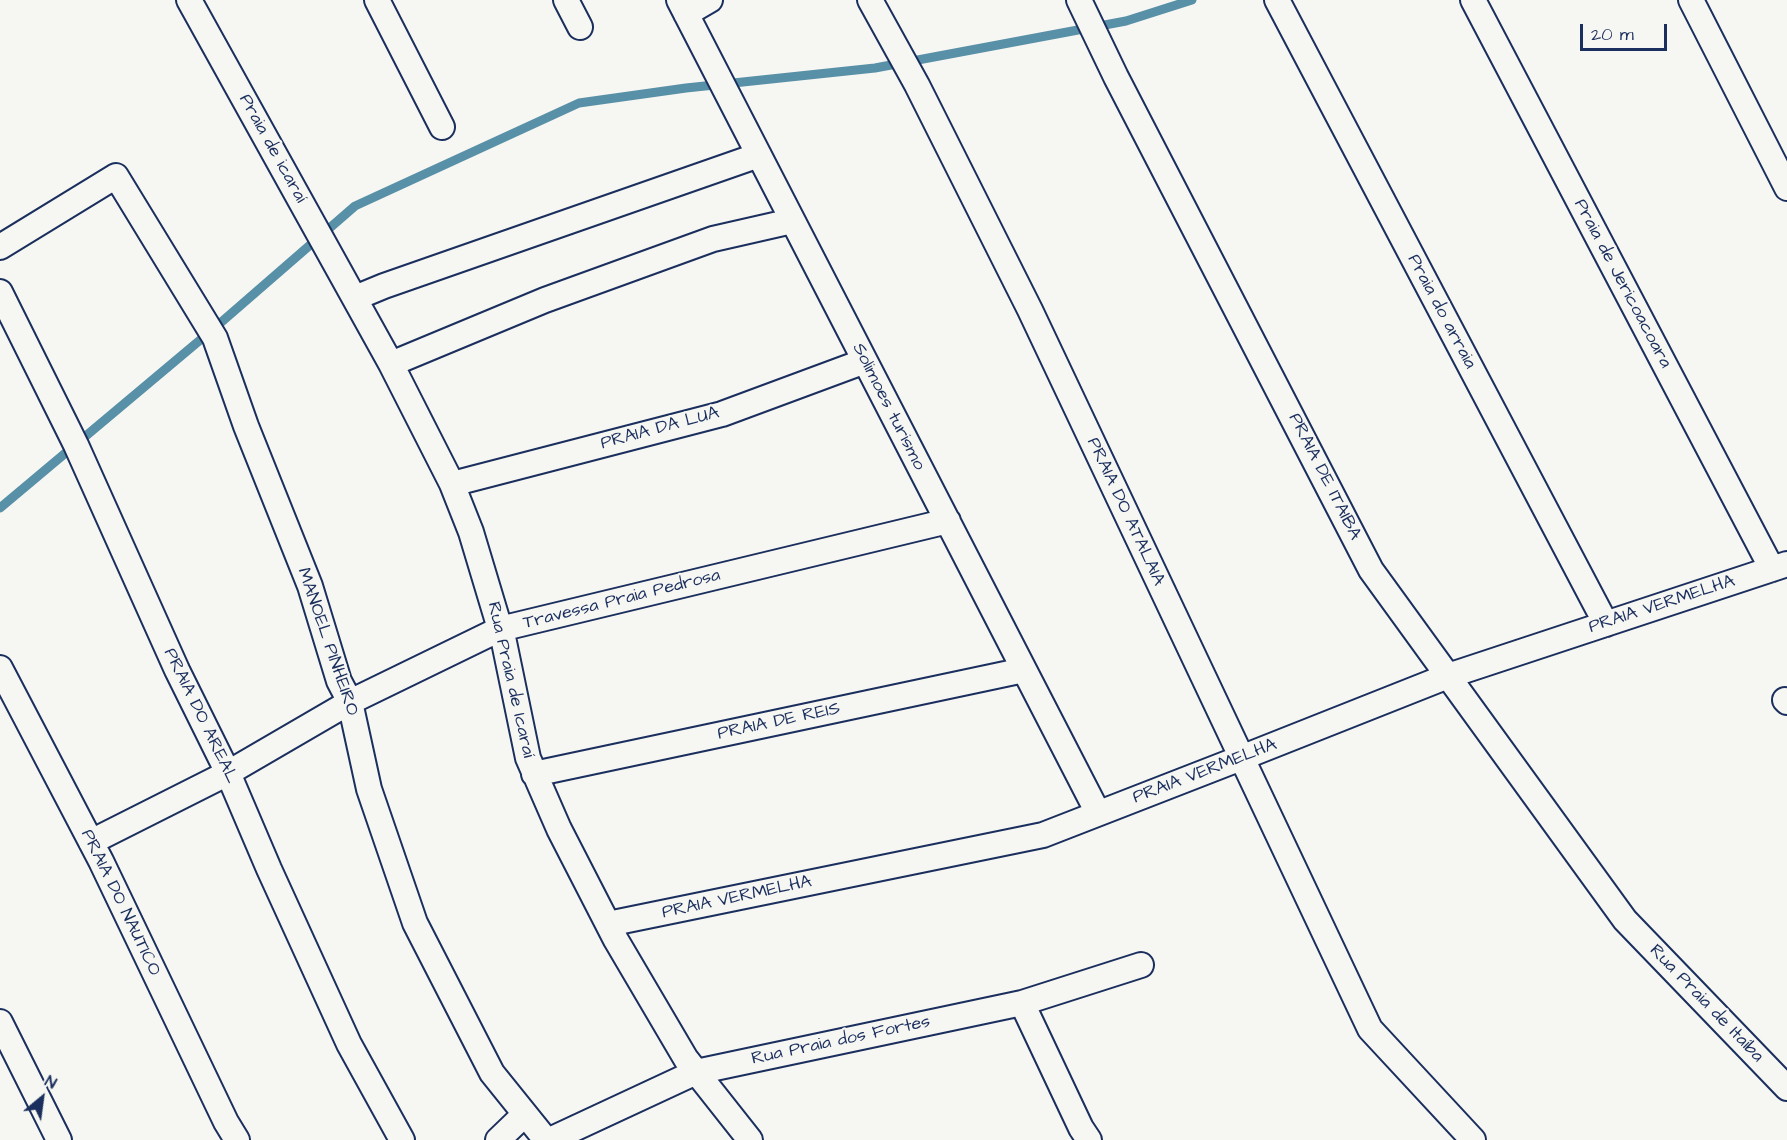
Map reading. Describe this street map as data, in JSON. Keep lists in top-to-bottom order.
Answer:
{
  "streets": {
    "street": [
      "Praia de icaraí",
      "Praia de Jericoacoara",
      "Praia do arraia",
      "Solimoes turismo",
      "PRAIA DA LUA",
      "PRAIA DE ITAIBA",
      "PRAIA DO ATALAIA",
      "Travessa Praia Pedrosa",
      "PRAIA VERMELHA",
      "MANOEL PINHEIRO",
      "Rua Praia de Icaraí",
      "PRAIA DO AREAL",
      "PRAIA DE REIS",
      "PRAIA DO NAUTICO",
      "Rua Praia de Itaíba",
      "Rua Praia dos Fortes"
    ]
  },
  "crossings": [
    ["Praia de icaraí", "Rua Praia de Icaraí"],
    ["Praia de Jericoacoara", "PRAIA VERMELHA"],
    ["Praia do arraia", "PRAIA VERMELHA"],
    ["Solimoes turismo", "PRAIA DA LUA"],
    ["Solimoes turismo", "Travessa Praia Pedrosa"],
    ["Solimoes turismo", "PRAIA VERMELHA"],
    ["Solimoes turismo", "PRAIA DE REIS"],
    ["PRAIA DA LUA", "Rua Praia de Icaraí"],
    ["PRAIA DE ITAIBA", "PRAIA VERMELHA"],
    ["PRAIA DE ITAIBA", "Rua Praia de Itaíba"],
    ["PRAIA DO ATALAIA", "PRAIA VERMELHA"],
    ["Travessa Praia Pedrosa", "MANOEL PINHEIRO"],
    ["Travessa Praia Pedrosa", "Rua Praia de Icaraí"],
    ["Travessa Praia Pedrosa", "PRAIA DO AREAL"],
    ["Travessa Praia Pedrosa", "PRAIA DO NAUTICO"],
    ["PRAIA VERMELHA", "Rua Praia de Icaraí"],
    ["MANOEL PINHEIRO", "Rua Praia dos Fortes"],
    ["Rua Praia de Icaraí", "PRAIA DE REIS"],
    ["Rua Praia de Icaraí", "Rua Praia dos Fortes"]
  ],
  "scale_bar": "20 m",
  "north": "top right"
}
